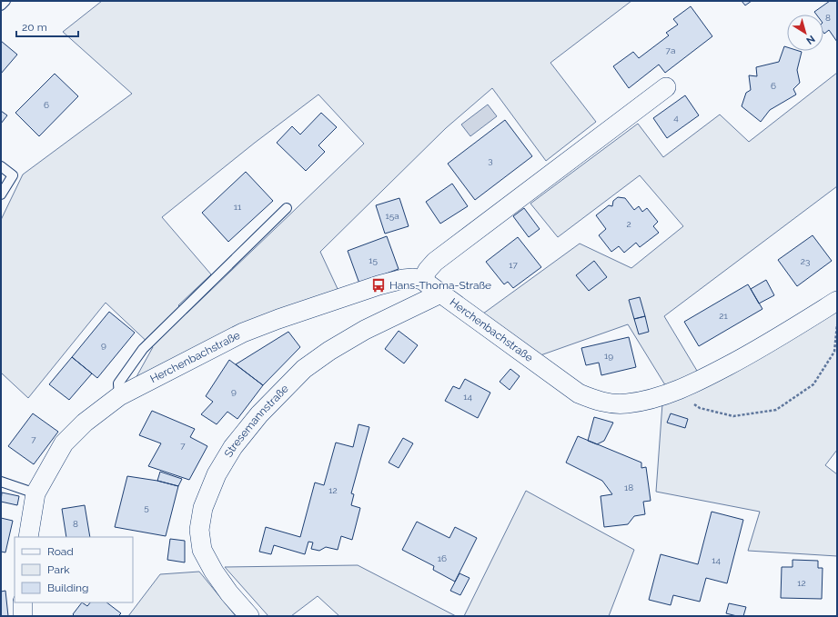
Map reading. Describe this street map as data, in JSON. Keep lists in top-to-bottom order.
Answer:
{
  "streets": {
    "street": ["Herchenbachstraße", "Stresemannstraße"]
  },
  "crossings": [
    ["Herchenbachstraße", "Stresemannstraße"]
  ],
  "places": {
    "bus stop": ["Hans-Thoma-Straße"]
  },
  "house_numbers": [
    "8",
    "7a",
    "6",
    "6",
    "4",
    "3",
    "11",
    "15a",
    "2",
    "15",
    "23",
    "17",
    "21",
    "9",
    "19",
    "9",
    "14",
    "7",
    "7",
    "18",
    "12",
    "5",
    "8",
    "16",
    "14",
    "12"
  ],
  "legend": ["Road", "Park", "Building"],
  "scale_bar": "20 m",
  "north": "bottom right"
}
